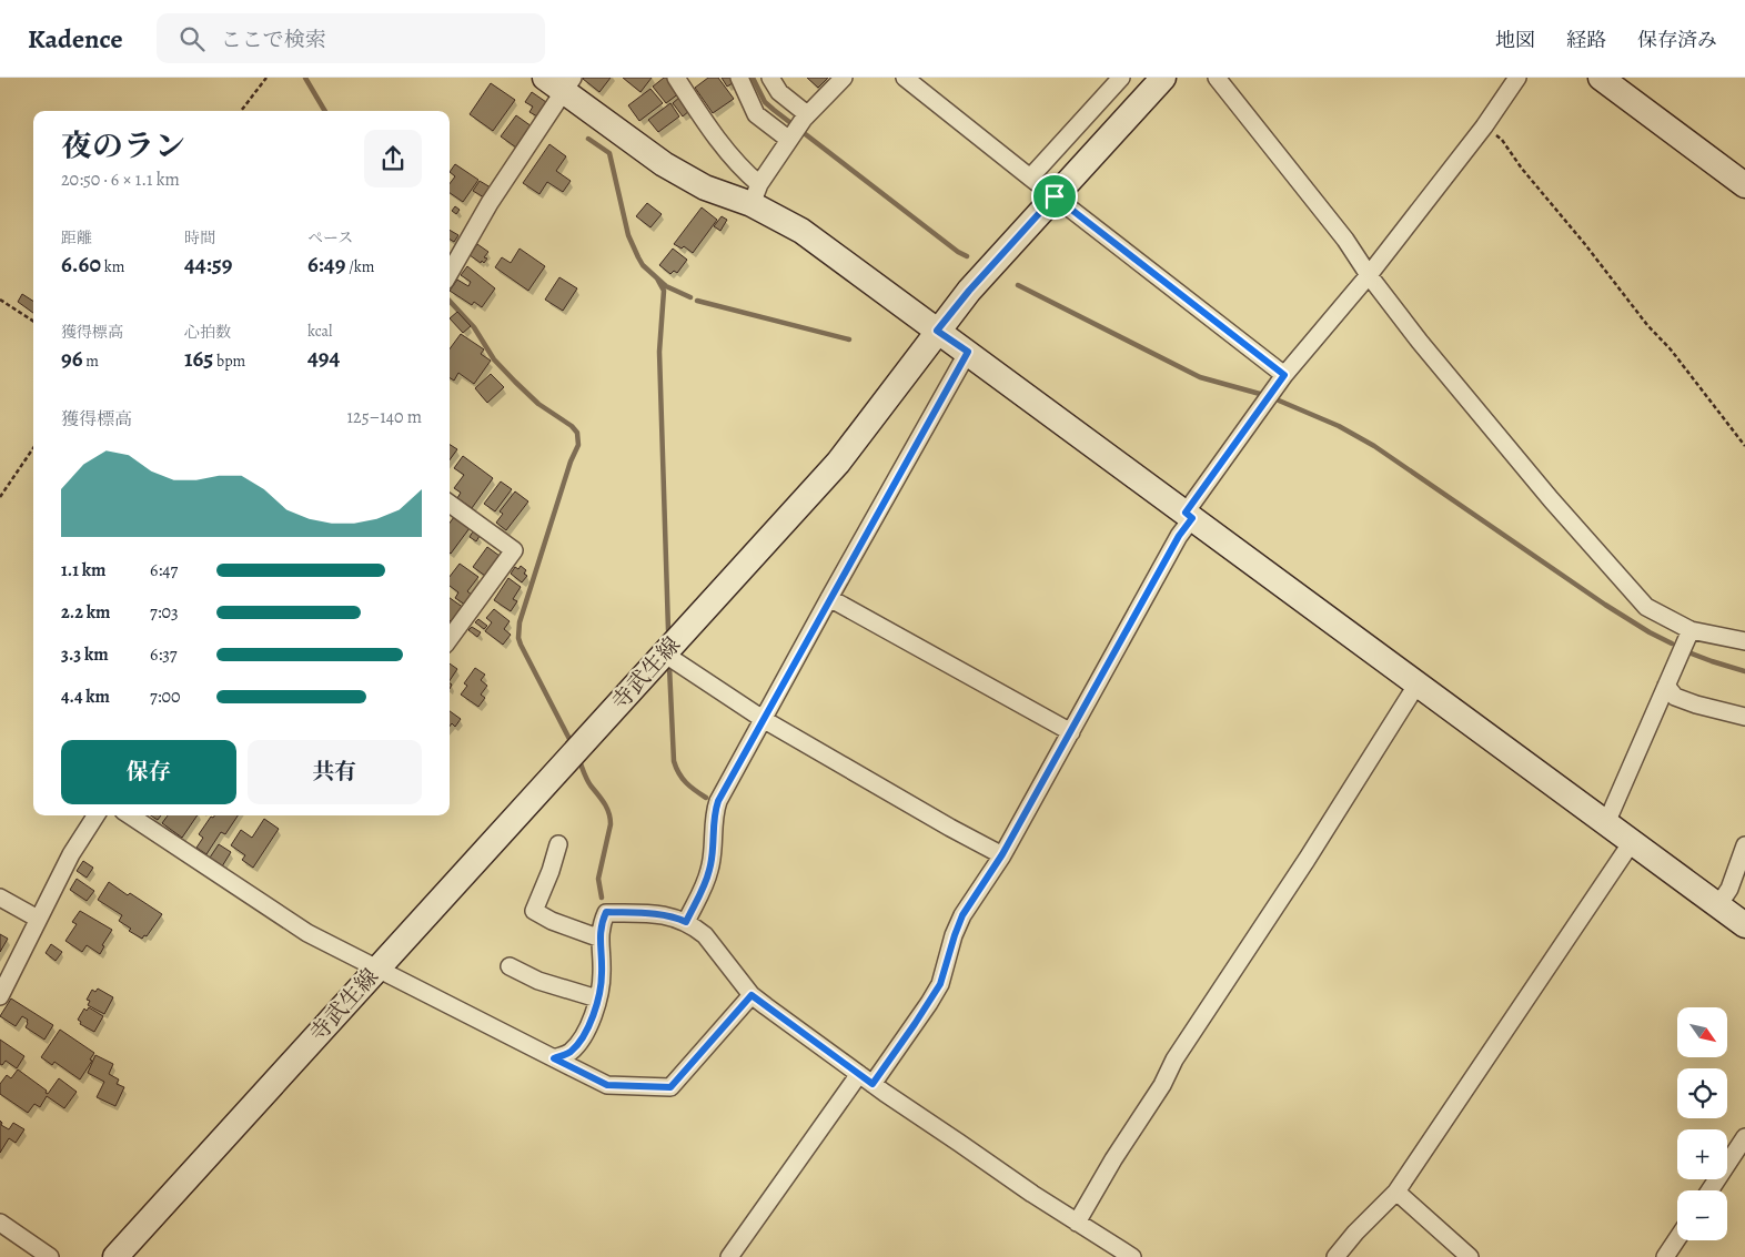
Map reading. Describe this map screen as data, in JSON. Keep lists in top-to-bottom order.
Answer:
{
  "streets": {
    "street": ["寺武生線"]
  },
  "north": "bottom right",
  "page": {
    "header": "Kadence",
    "search": "ここで検索",
    "nav": ["地図", "経路", "保存済み"],
    "heading": ["夜のラン", "20:50 · 6 × 1.1 km"],
    "stats": [
      ["距離", "6.60 km"],
      ["時間", "44:59"],
      ["ペース", "6:49 /km"],
      ["獲得標高", "96 m"],
      ["心拍数", "165 bpm"],
      ["kcal", "494"]
    ],
    "chart": ["獲得標高", "125–140 m"],
    "list": [
      {
        "name": "1.1 km",
        "note": "6:47"
      },
      {
        "name": "2.2 km",
        "note": "7:03"
      },
      {
        "name": "3.3 km",
        "note": "6:37"
      },
      {
        "name": "4.4 km",
        "note": "7:00"
      }
    ],
    "buttons": ["保存", "共有"],
    "map_buttons": ["+", "−"]
  }
}
